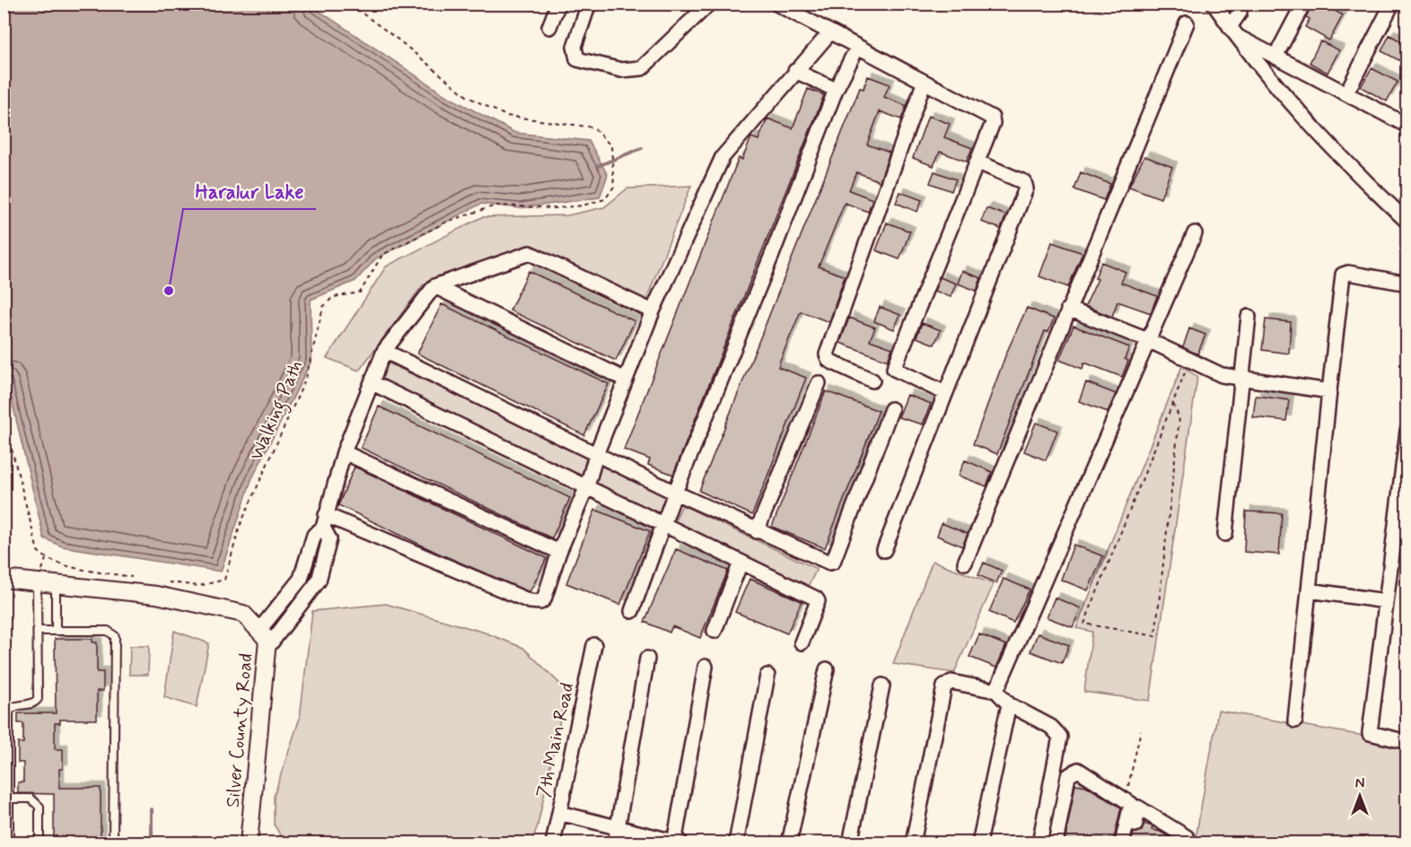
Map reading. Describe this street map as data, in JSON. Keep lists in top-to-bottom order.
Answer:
{
  "streets": {
    "street": ["Silver County Road", "7th Main Road"],
    "path": ["Walking Path"]
  },
  "places": ["Haralur Lake"],
  "north": "top"
}
